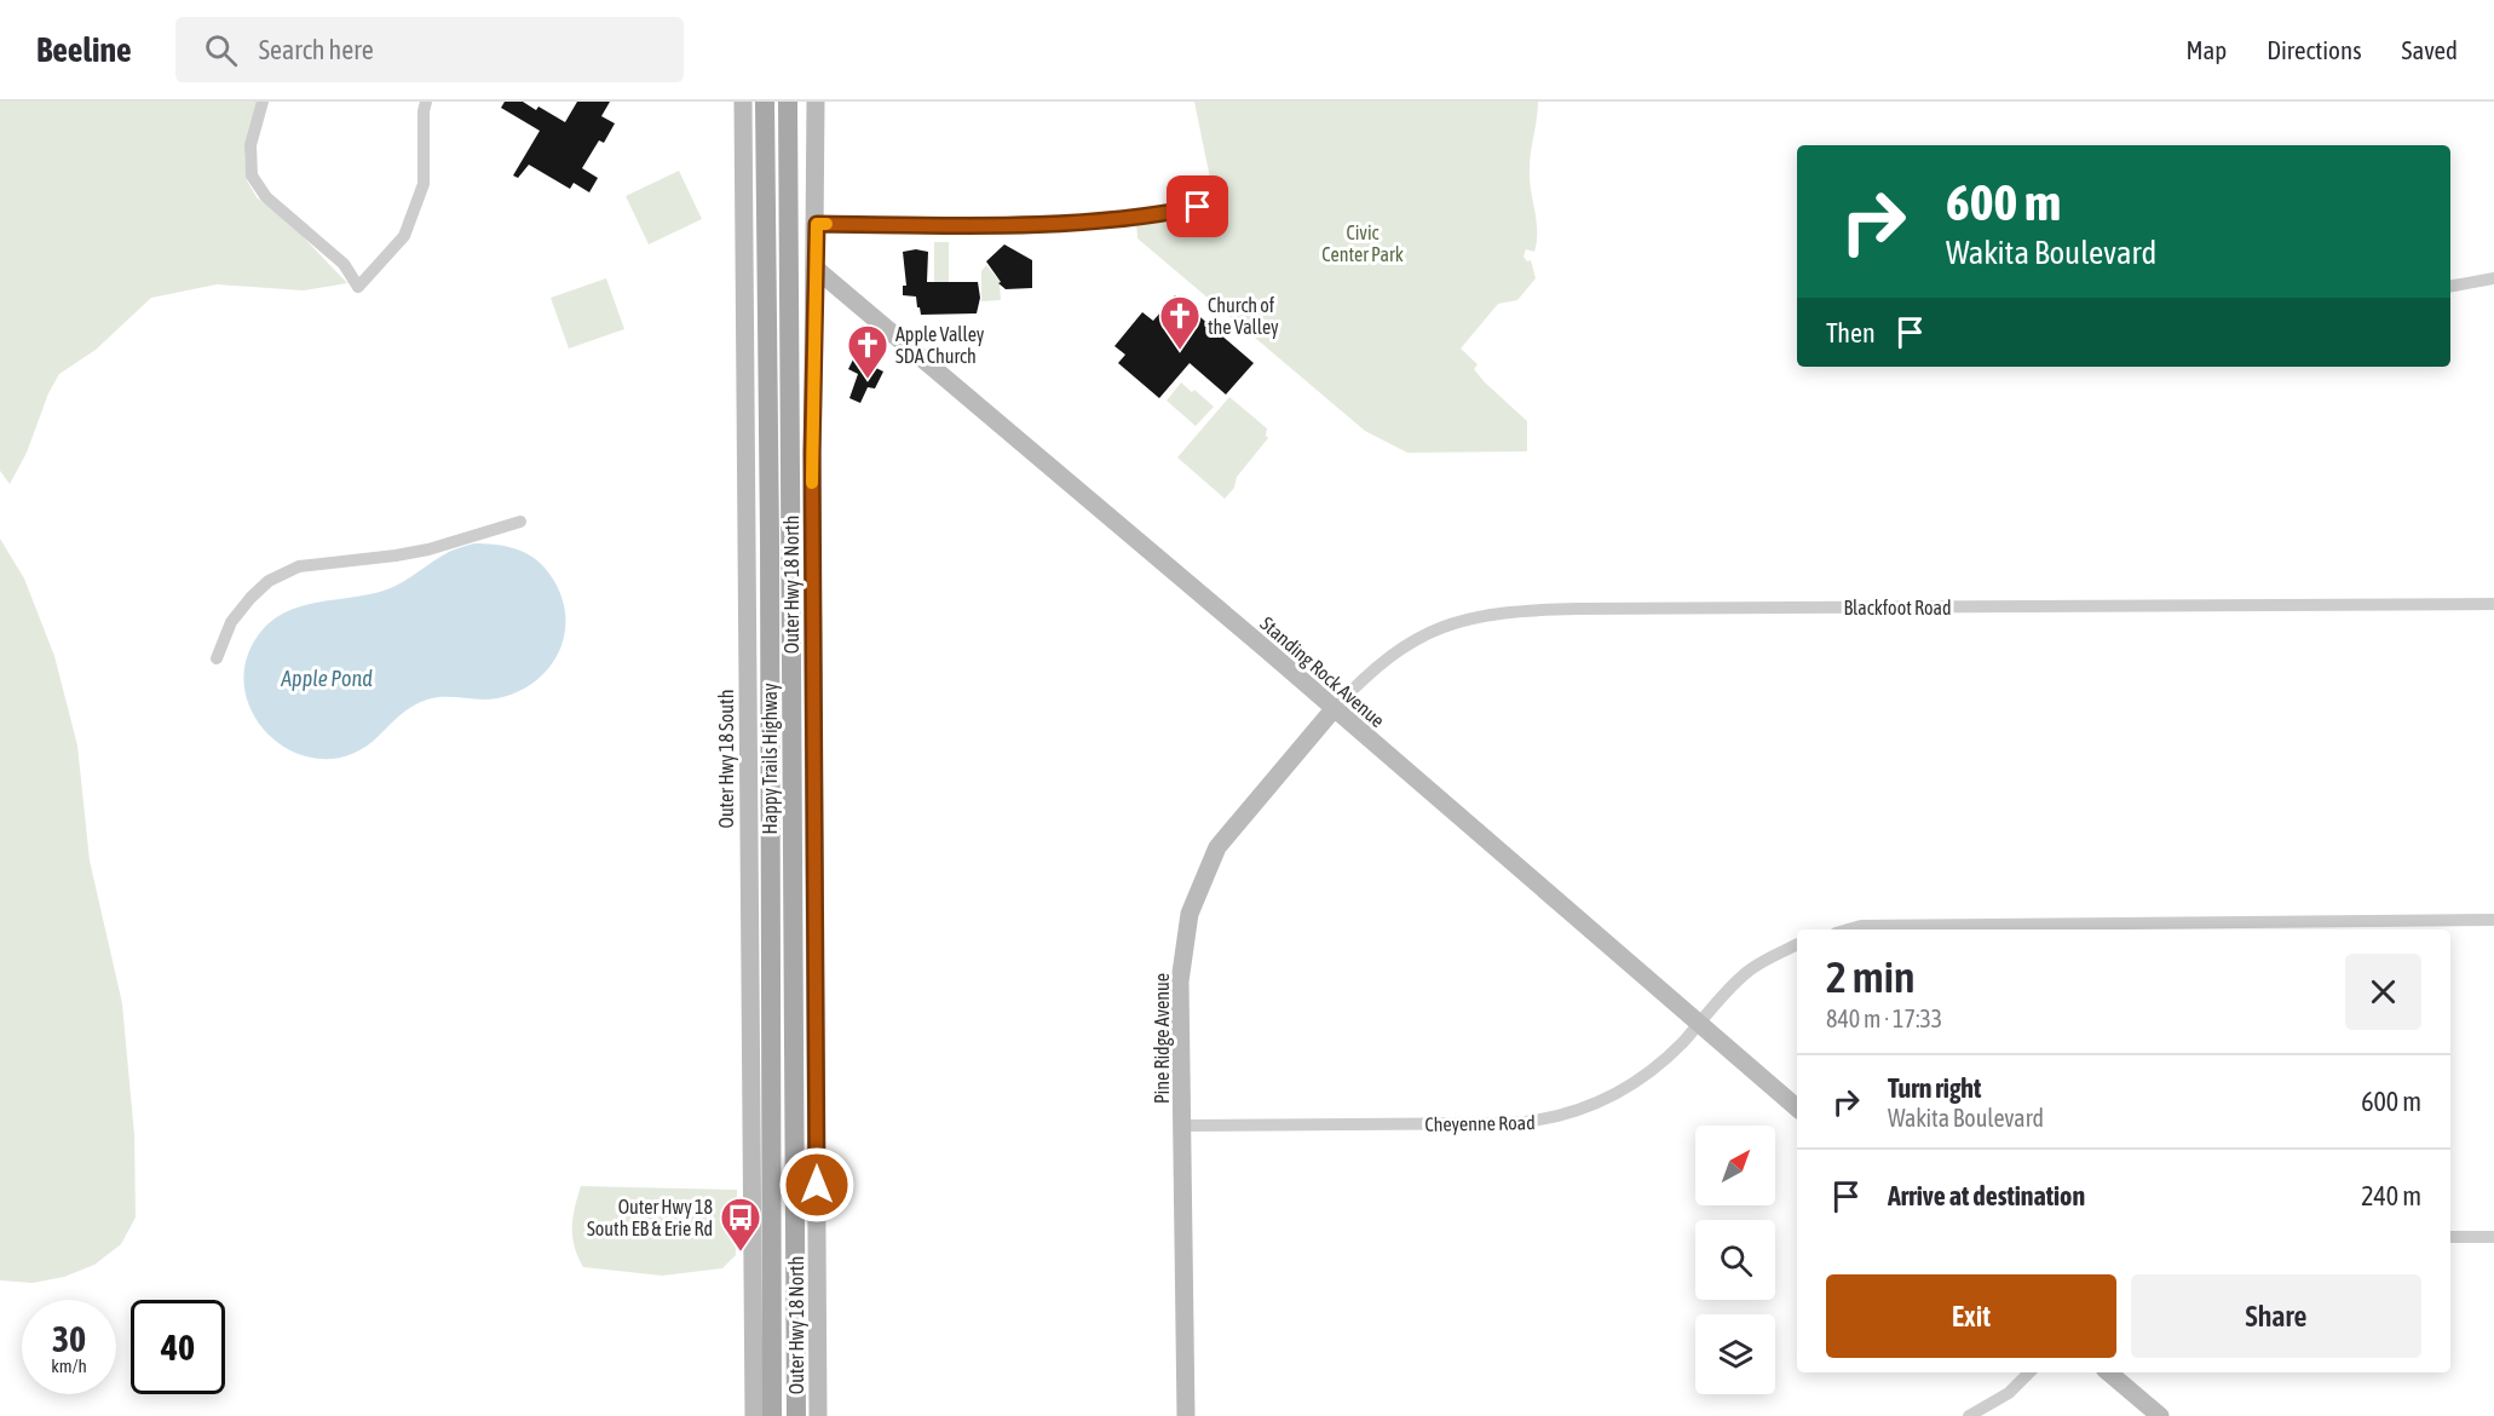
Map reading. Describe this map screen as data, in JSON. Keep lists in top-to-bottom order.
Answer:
{
  "streets": {
    "main road": ["Happy Trails Highway"],
    "street": [
      "Outer Hwy 18 North",
      "Blackfoot Road",
      "Standing Rock Avenue",
      "Outer Hwy 18 South",
      "Pine Ridge Avenue",
      "Cheyenne Road"
    ]
  },
  "crossings": [
    ["Outer Hwy 18 North", "Standing Rock Avenue"],
    ["Blackfoot Road", "Standing Rock Avenue"],
    ["Blackfoot Road", "Pine Ridge Avenue"],
    ["Standing Rock Avenue", "Pine Ridge Avenue"],
    ["Standing Rock Avenue", "Cheyenne Road"],
    ["Pine Ridge Avenue", "Cheyenne Road"]
  ],
  "water": ["Apple Pond"],
  "parks": ["Civic Center Park"],
  "places": {
    "church": ["Church of the Valley", "Apple Valley SDA Church"],
    "bus stop": ["Outer Hwy 18 South EB & Erie Rd"]
  },
  "north": "top right",
  "page": {
    "header": "Beeline",
    "search": "Search here",
    "nav": ["Map", "Directions", "Saved"],
    "turn": ["600 m", "Wakita Boulevard"],
    "then": "Then",
    "heading": ["2 min", "840 m · 17:33"],
    "list": [
      {
        "name": "Turn right",
        "note": "Wakita Boulevard",
        "value": "600 m"
      },
      {
        "name": "Arrive at destination",
        "value": "240 m"
      }
    ],
    "buttons": ["Exit", "Share"],
    "speed": "30 km/h",
    "limit": "40"
  }
}
